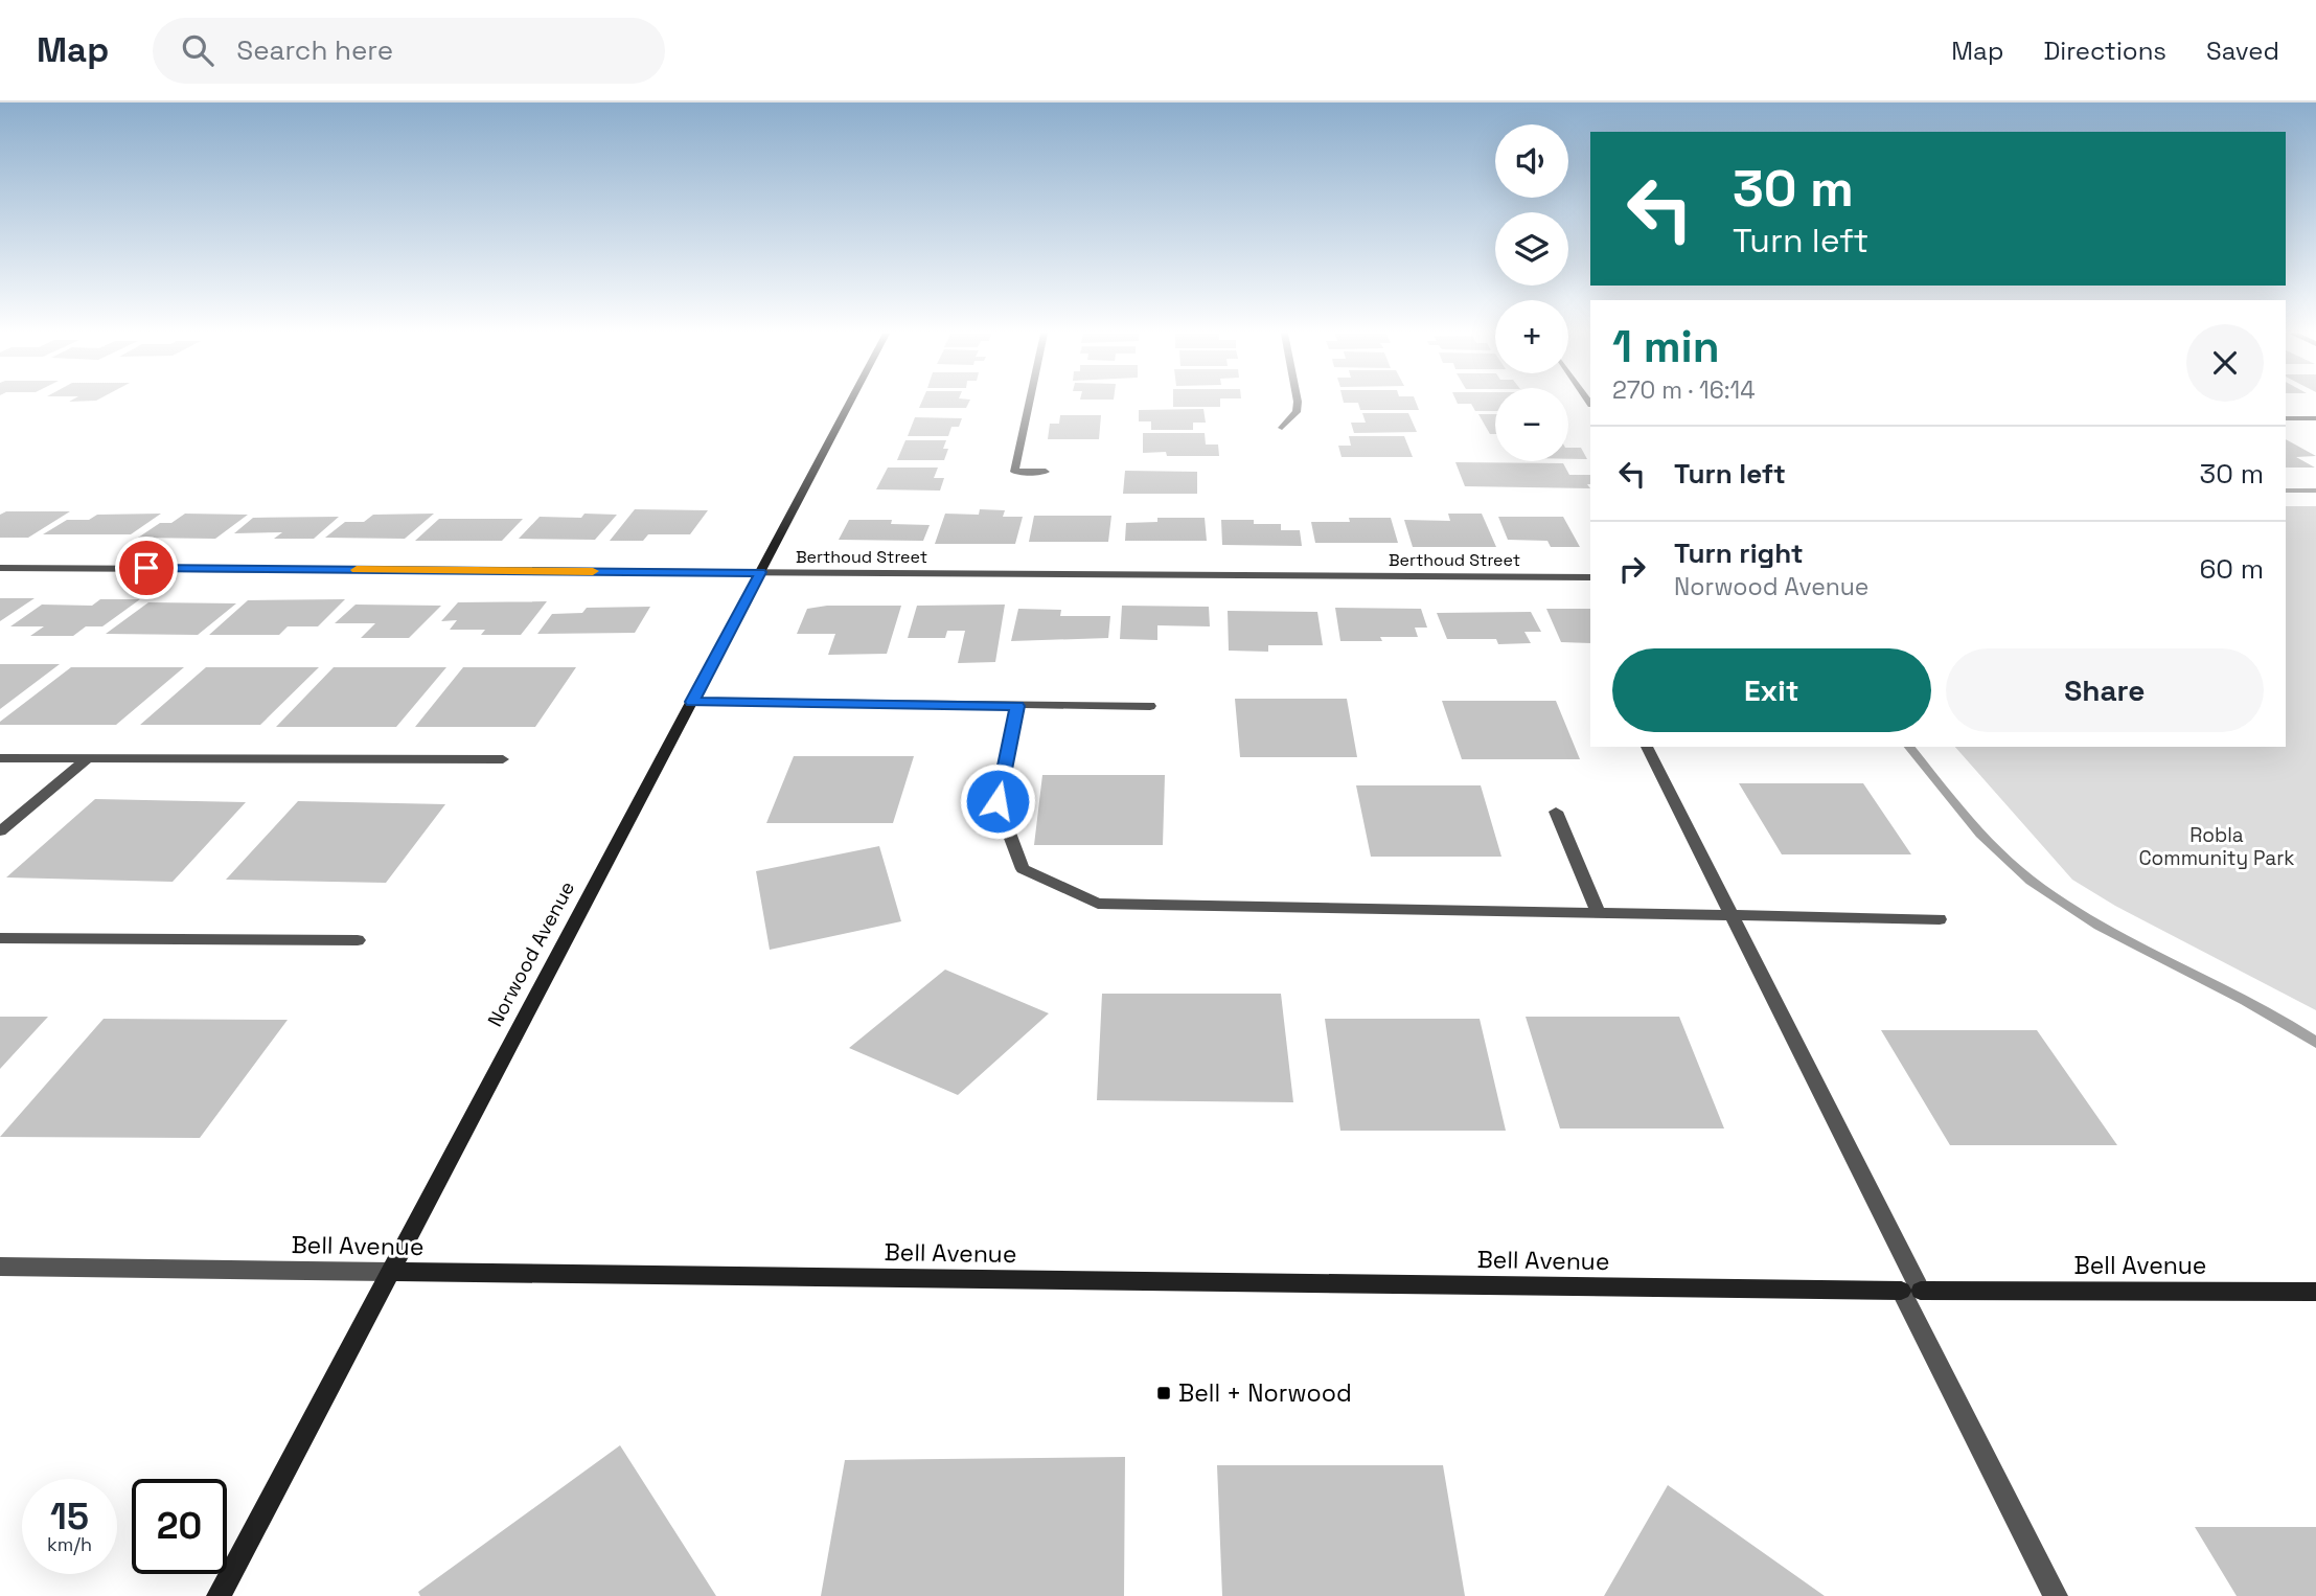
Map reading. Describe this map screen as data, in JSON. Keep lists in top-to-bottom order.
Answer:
{
  "streets": {
    "main road": ["Norwood Avenue", "Bell Avenue"],
    "street": ["Berthoud Street"]
  },
  "crossings": [
    ["Berthoud Street", "Norwood Avenue"],
    ["Norwood Avenue", "Bell Avenue"]
  ],
  "parks": ["Robla Community Park"],
  "places": {
    "transit": ["Bell + Norwood"]
  },
  "page": {
    "header": "Map",
    "search": "Search here",
    "nav": ["Map", "Directions", "Saved"],
    "map_buttons": ["+", "−"],
    "turn": ["30 m", "Turn left"],
    "heading": ["1 min", "270 m · 16:14"],
    "list": [
      {
        "name": "Turn left",
        "value": "30 m"
      },
      {
        "name": "Turn right",
        "note": "Norwood Avenue",
        "value": "60 m"
      }
    ],
    "buttons": ["Exit", "Share"],
    "speed": "15 km/h",
    "limit": "20"
  }
}
